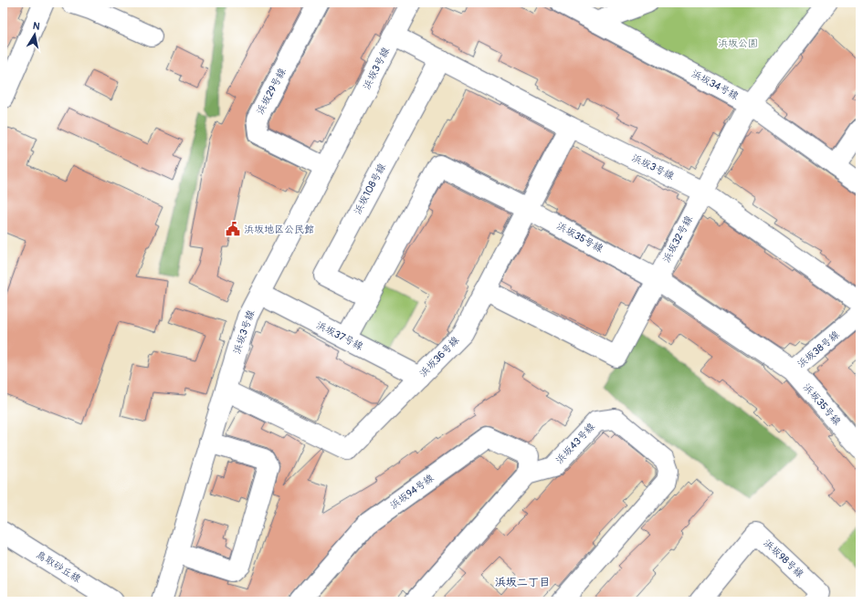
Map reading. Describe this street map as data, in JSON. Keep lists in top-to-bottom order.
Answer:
{
  "streets": {
    "street": [
      "浜坂3号線",
      "浜坂34号線",
      "浜坂29号線",
      "浜坂108号線",
      "浜坂35号線",
      "浜坂32号線",
      "浜坂37号線",
      "浜坂38号線",
      "浜坂36号線",
      "浜坂43号線",
      "浜坂94号線",
      "浜坂98号線",
      "鳥取砂丘線"
    ]
  },
  "crossings": [
    ["浜坂3号線", "浜坂29号線"],
    ["浜坂3号線", "浜坂108号線"],
    ["浜坂3号線", "浜坂32号線"],
    ["浜坂3号線", "浜坂37号線"],
    ["浜坂3号線", "浜坂36号線"],
    ["浜坂34号線", "浜坂32号線"],
    ["浜坂108号線", "浜坂35号線"],
    ["浜坂35号線", "浜坂32号線"],
    ["浜坂35号線", "浜坂37号線"],
    ["浜坂35号線", "浜坂38号線"],
    ["浜坂35号線", "浜坂36号線"],
    ["浜坂32号線", "浜坂36号線"],
    ["浜坂37号線", "浜坂36号線"],
    ["浜坂43号線", "浜坂94号線"]
  ],
  "districts": ["浜坂二丁目"],
  "parks": ["浜坂公園"],
  "places": {
    "public building": ["浜坂地区公民館"]
  },
  "north": "top"
}
